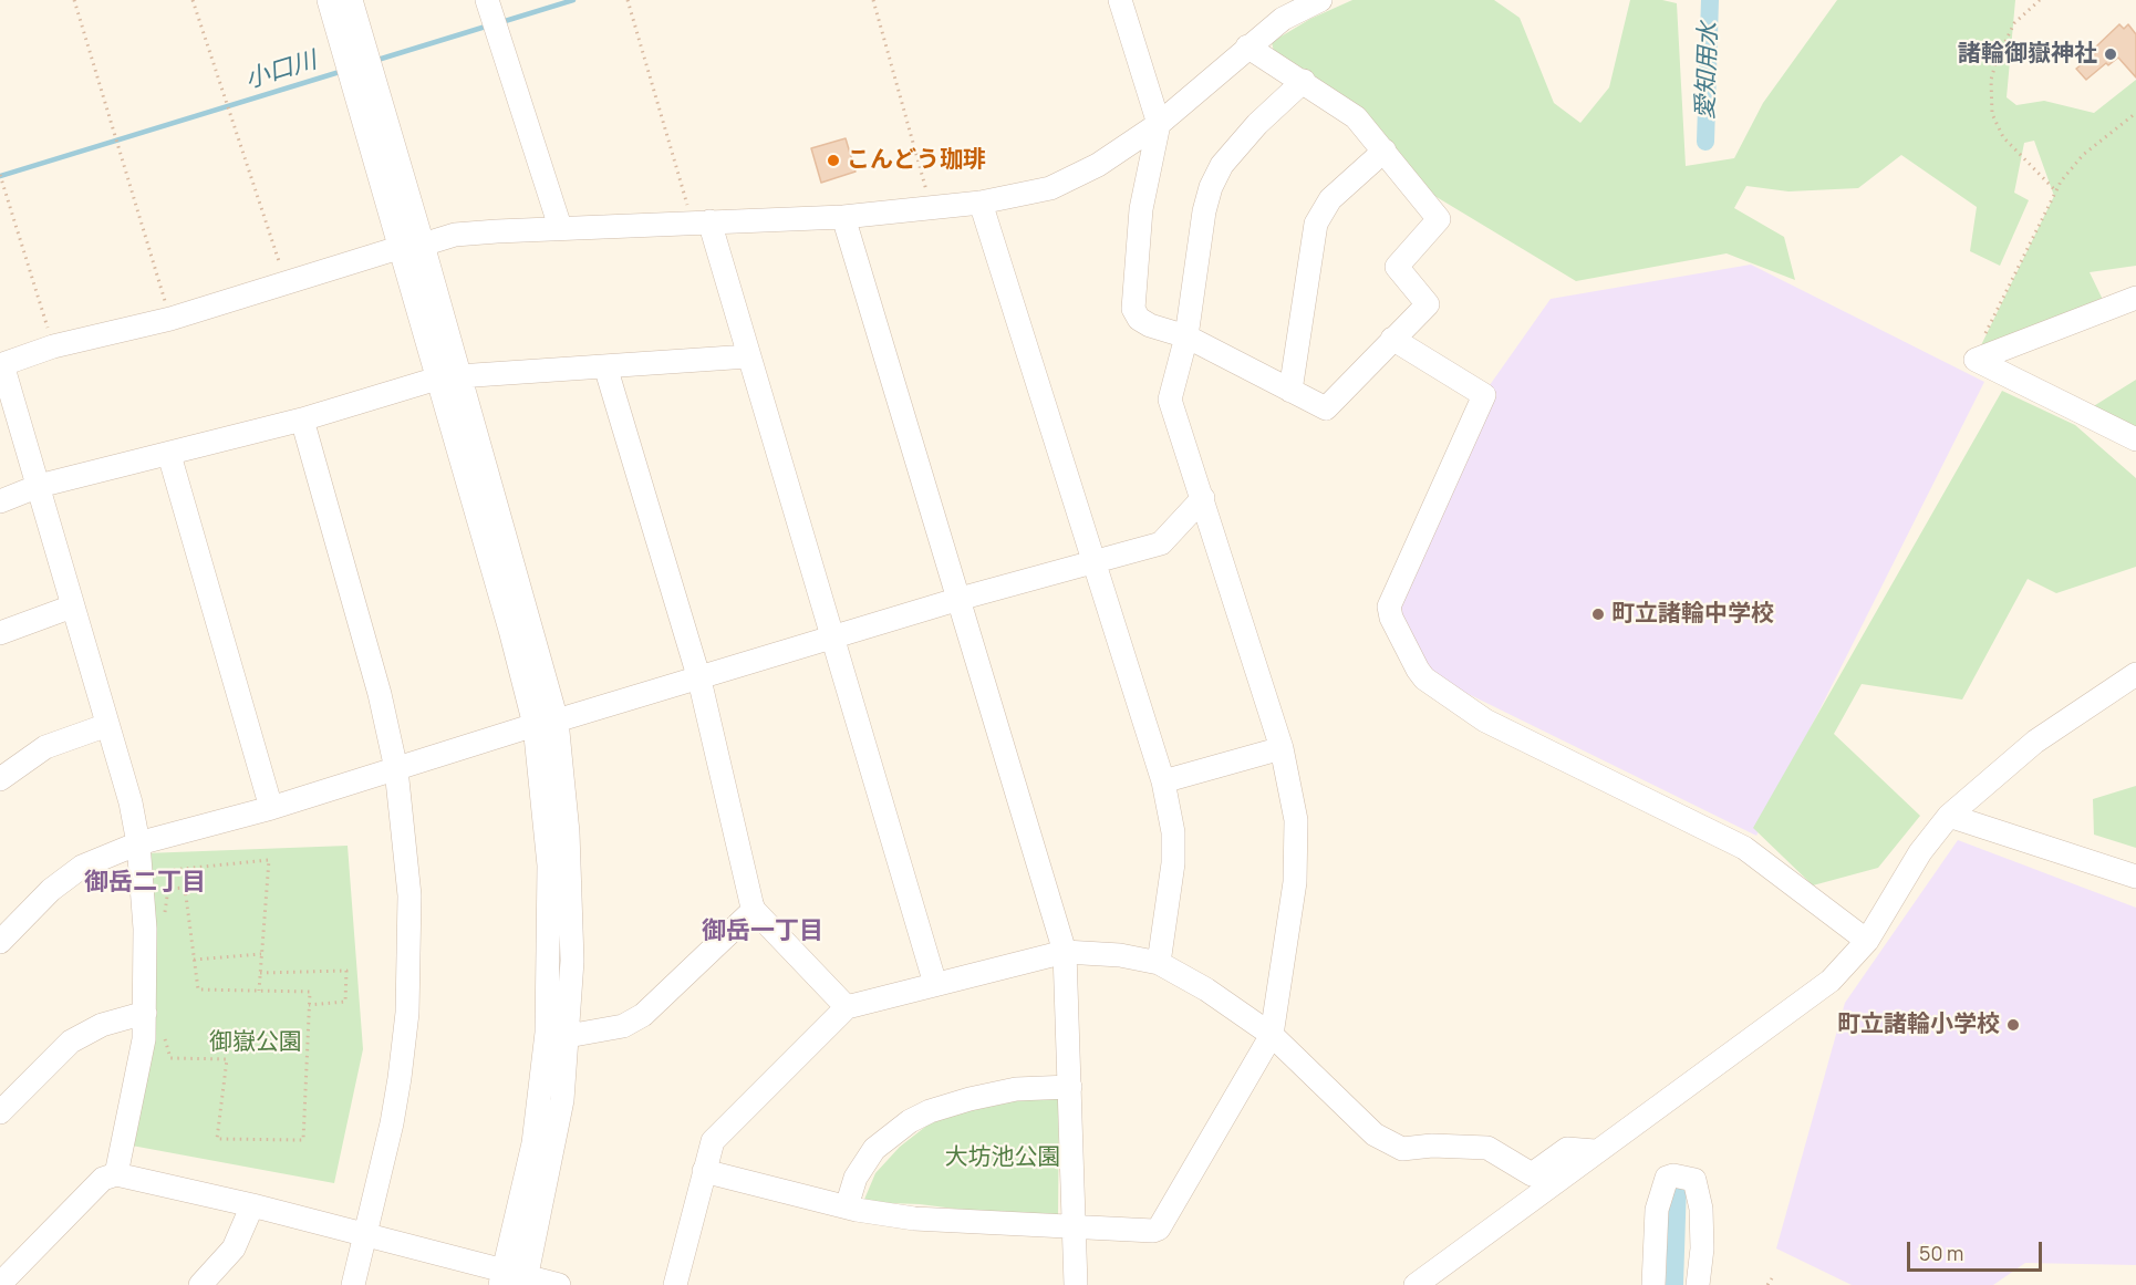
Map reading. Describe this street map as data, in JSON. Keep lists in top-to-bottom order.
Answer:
{
  "districts": ["御岳二丁目", "御岳一丁目"],
  "water": ["小口川", "愛知用水"],
  "parks": ["御嶽公園", "大坊池公園"],
  "places": [
    "諸輪御嶽神社",
    "こんどう珈琲",
    "町立諸輪中学校",
    "町立諸輪小学校"
  ],
  "scale_bar": "50 m"
}
